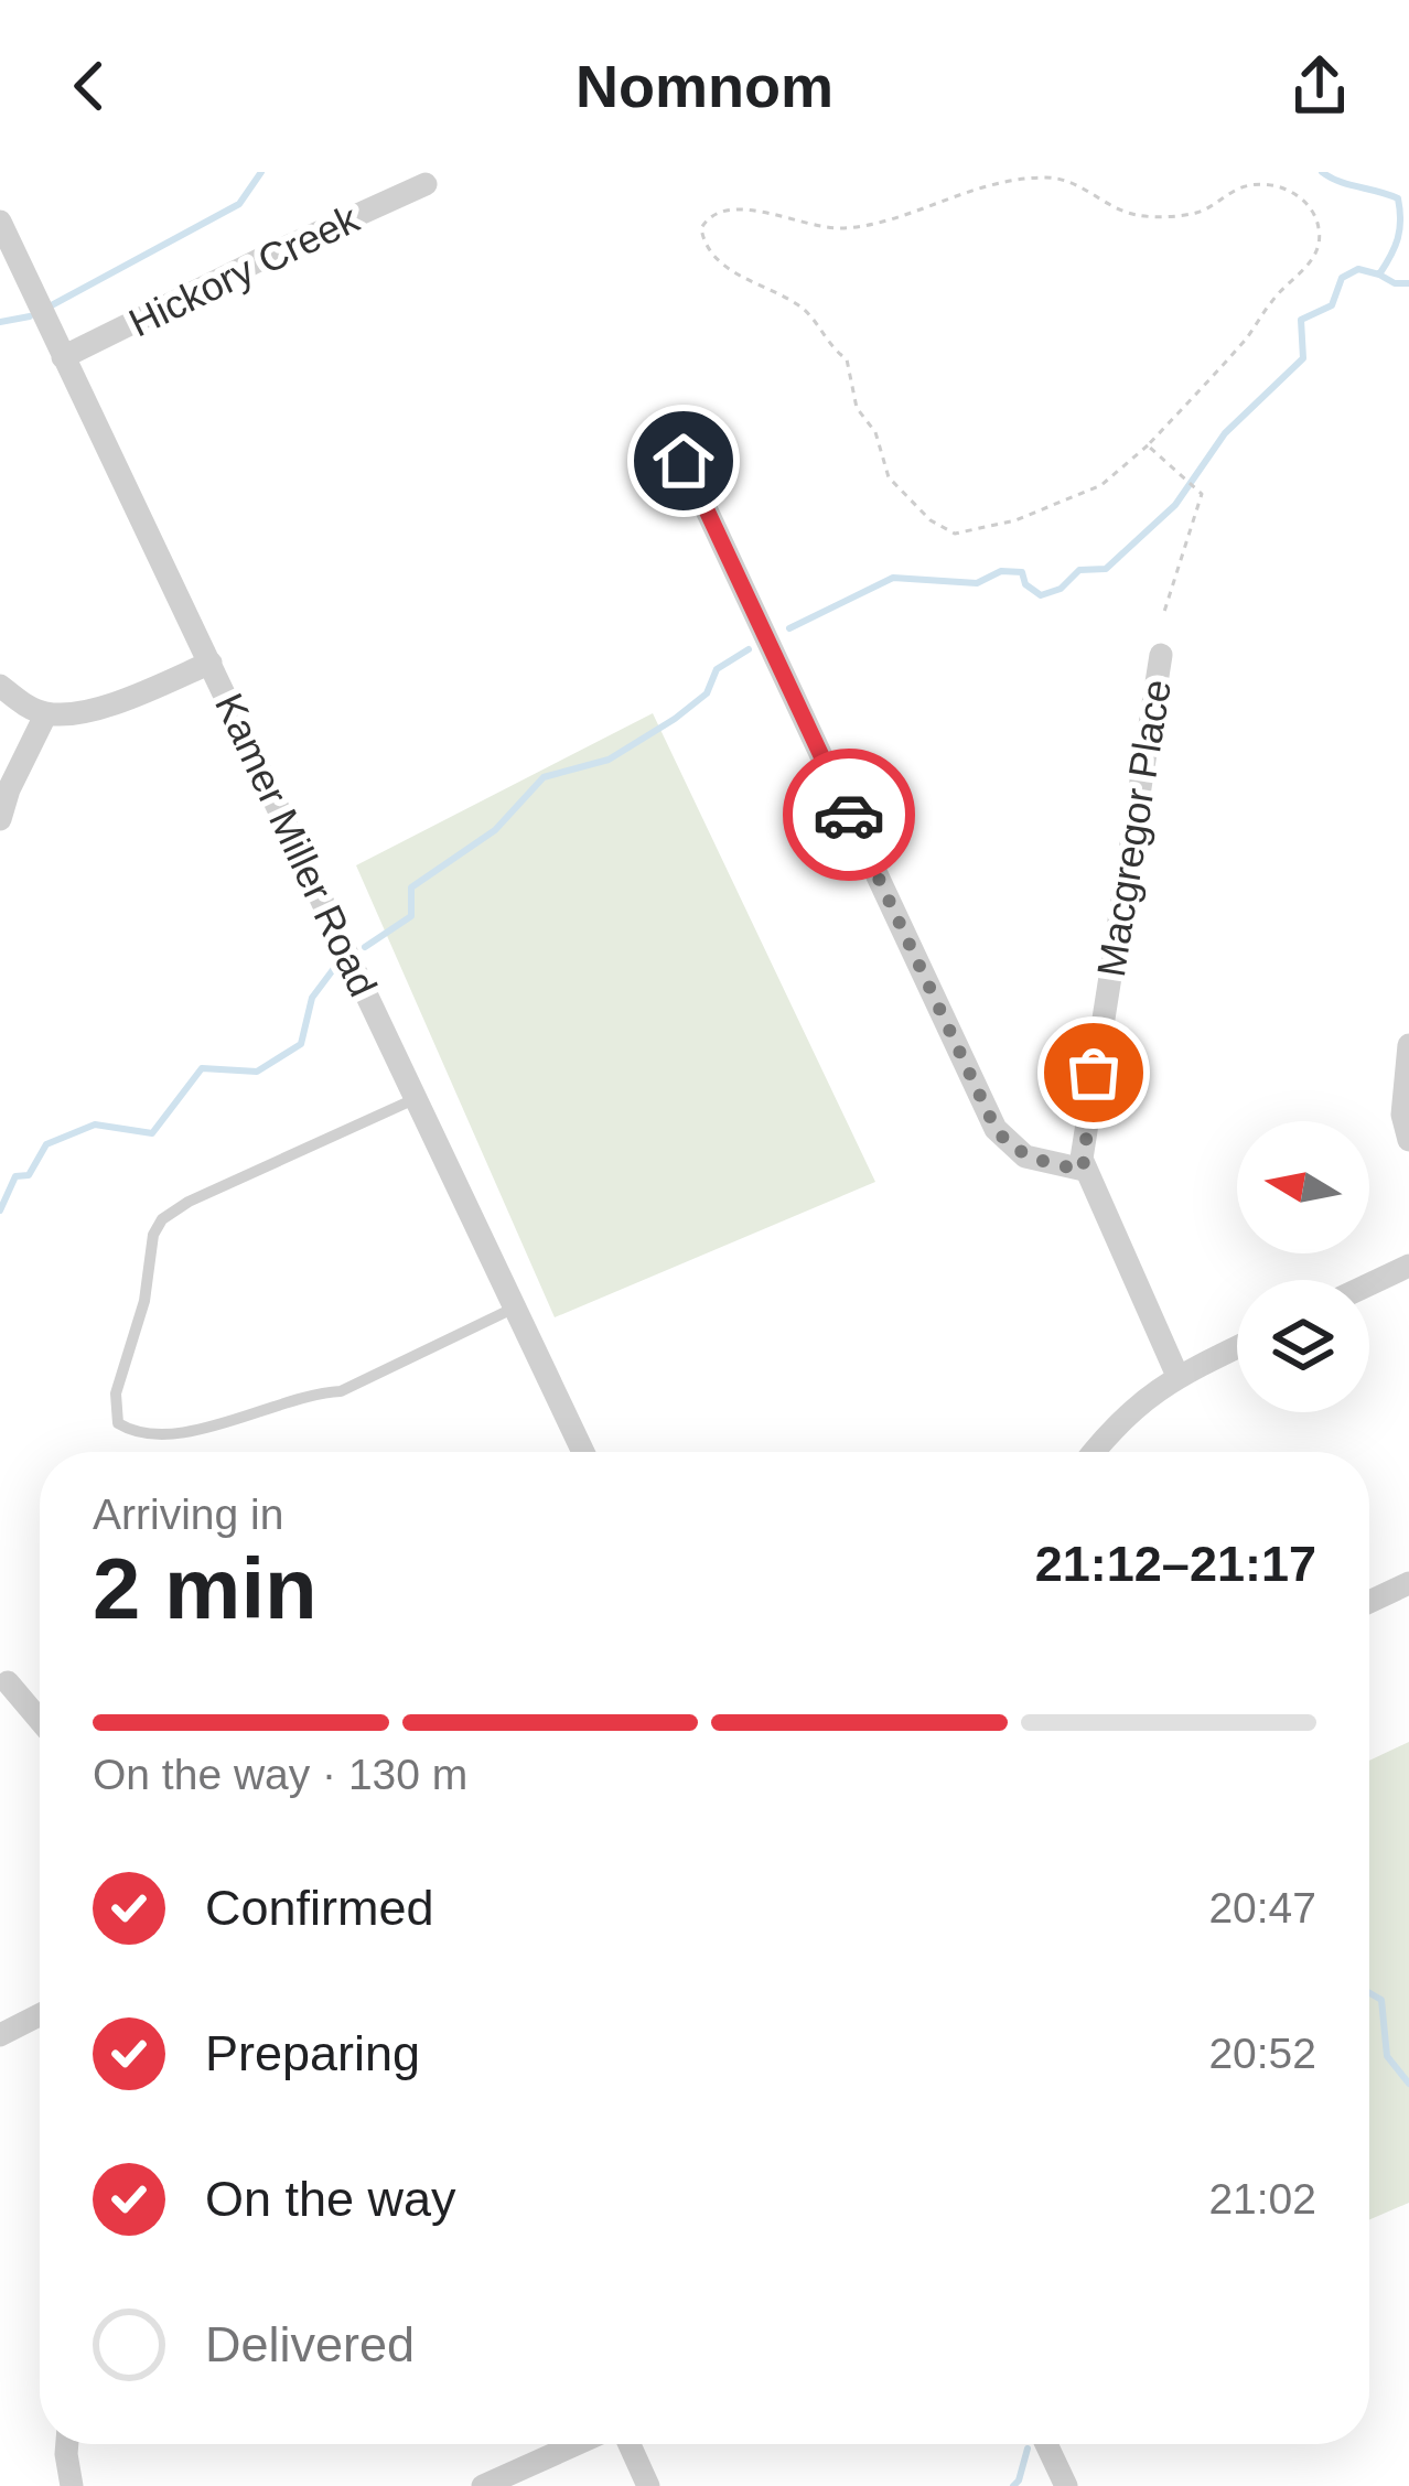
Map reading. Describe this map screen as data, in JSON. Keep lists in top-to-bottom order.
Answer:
{
  "streets": {
    "street": ["Hickory Creek", "Macgregor Place", "Kamer Miller Road"]
  },
  "crossings": [
    ["Hickory Creek", "Kamer Miller Road"]
  ],
  "north": "left",
  "page": {
    "header": "Nomnom",
    "heading": ["2 min", "Arriving in", "21:12–21:17"],
    "bar": "On the way · 130 m",
    "list": [
      ["Confirmed", "20:47"],
      ["Preparing", "20:52"],
      ["On the way", "21:02"],
      "Delivered"
    ]
  }
}
